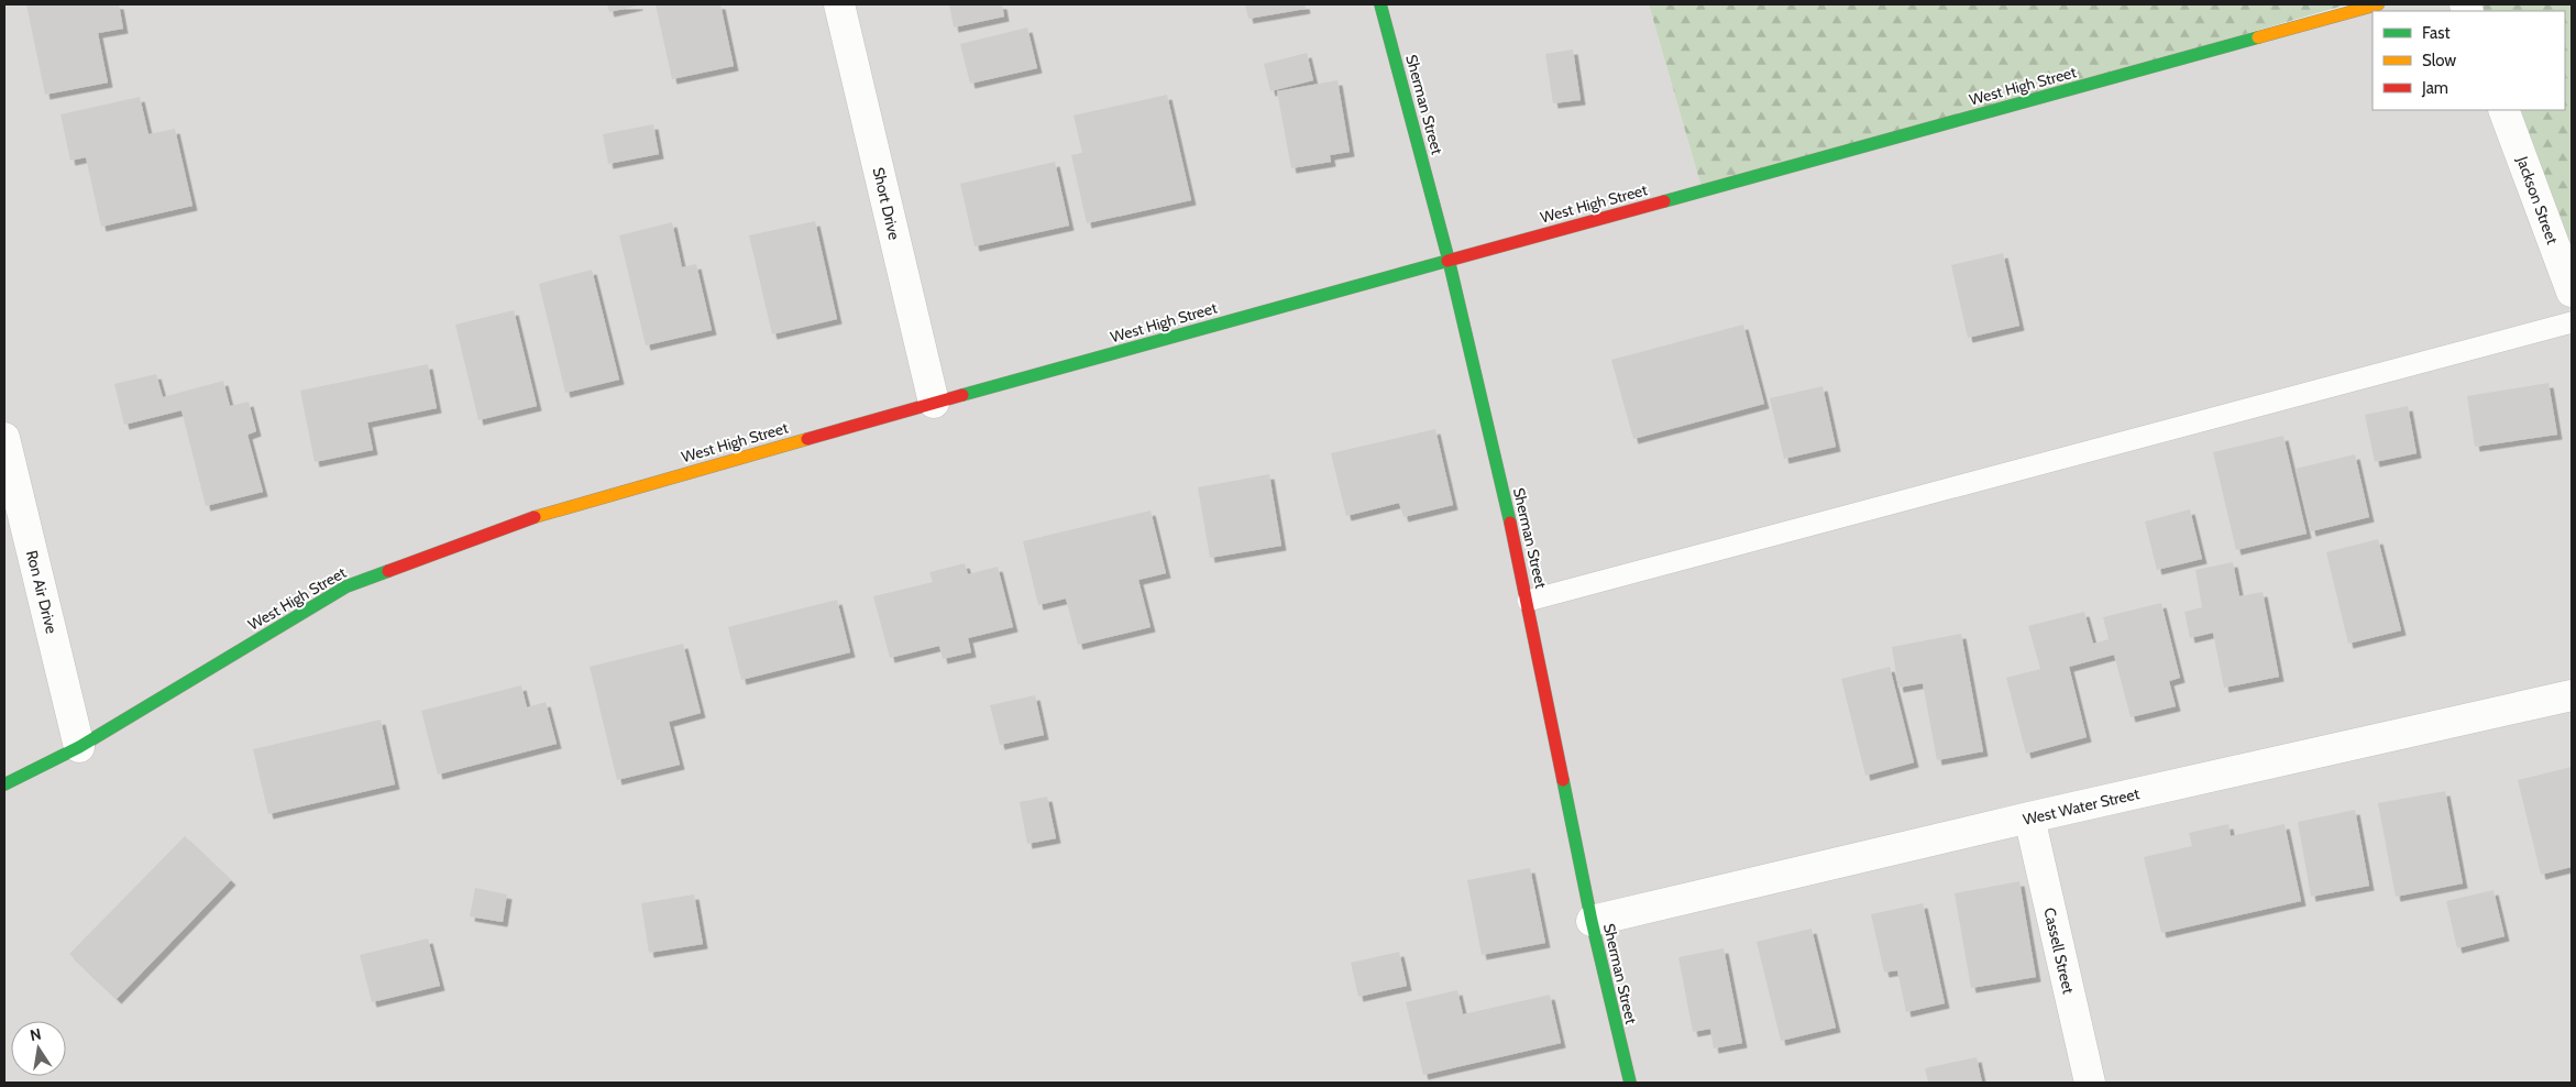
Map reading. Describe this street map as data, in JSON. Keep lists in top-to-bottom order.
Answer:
{
  "streets": {
    "street": [
      "West High Street",
      "Sherman Street",
      "Jackson Street",
      "Short Drive",
      "Ron Air Drive",
      "West Water Street",
      "Cassell Street"
    ]
  },
  "crossings": [
    ["West High Street", "Sherman Street"],
    ["West High Street", "Short Drive"],
    ["West High Street", "Ron Air Drive"],
    ["Sherman Street", "West Water Street"],
    ["West Water Street", "Cassell Street"]
  ],
  "legend": ["Fast", "Slow", "Jam"],
  "north": "top"
}
